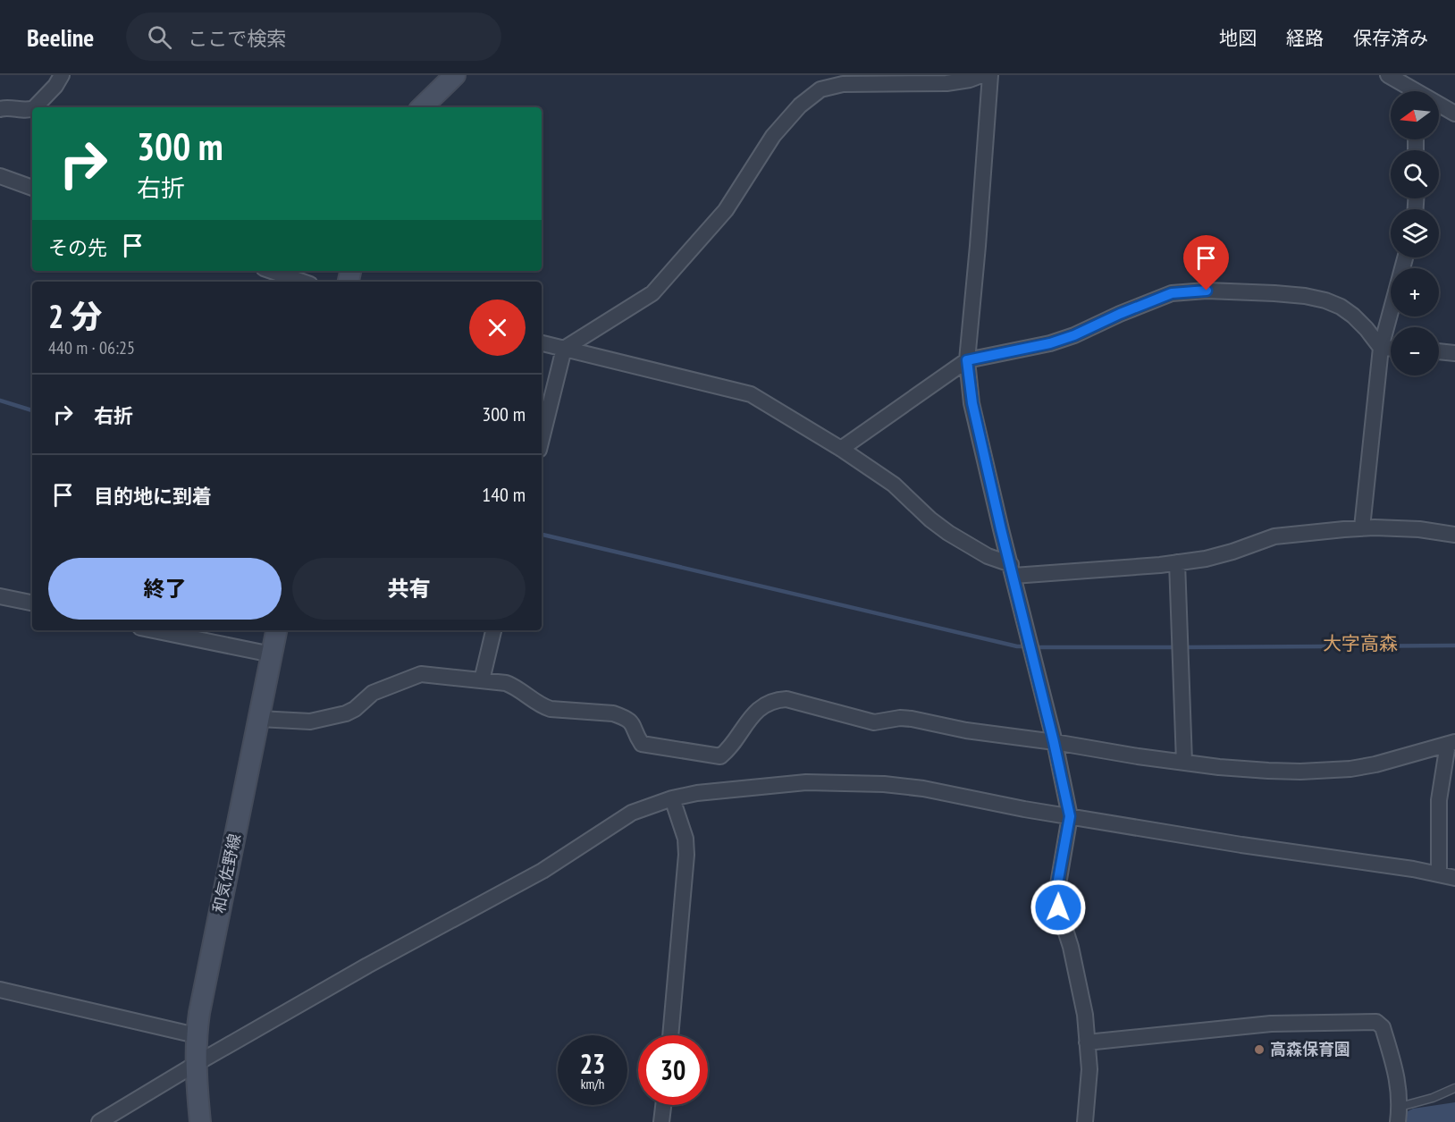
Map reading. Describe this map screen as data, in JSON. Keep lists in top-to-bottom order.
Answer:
{
  "streets": {
    "main road": ["和気佐野線"]
  },
  "districts": ["大字高森"],
  "places": ["高森保育園"],
  "north": "left",
  "page": {
    "header": "Beeline",
    "search": "ここで検索",
    "nav": ["地図", "経路", "保存済み"],
    "map_buttons": ["+", "−"],
    "turn": ["300 m", "右折"],
    "then": "その先",
    "heading": ["2 分", "440 m · 06:25"],
    "list": [
      {
        "name": "右折",
        "value": "300 m"
      },
      {
        "name": "目的地に到着",
        "value": "140 m"
      }
    ],
    "buttons": ["終了", "共有"],
    "speed": "23 km/h",
    "limit": "30"
  }
}
